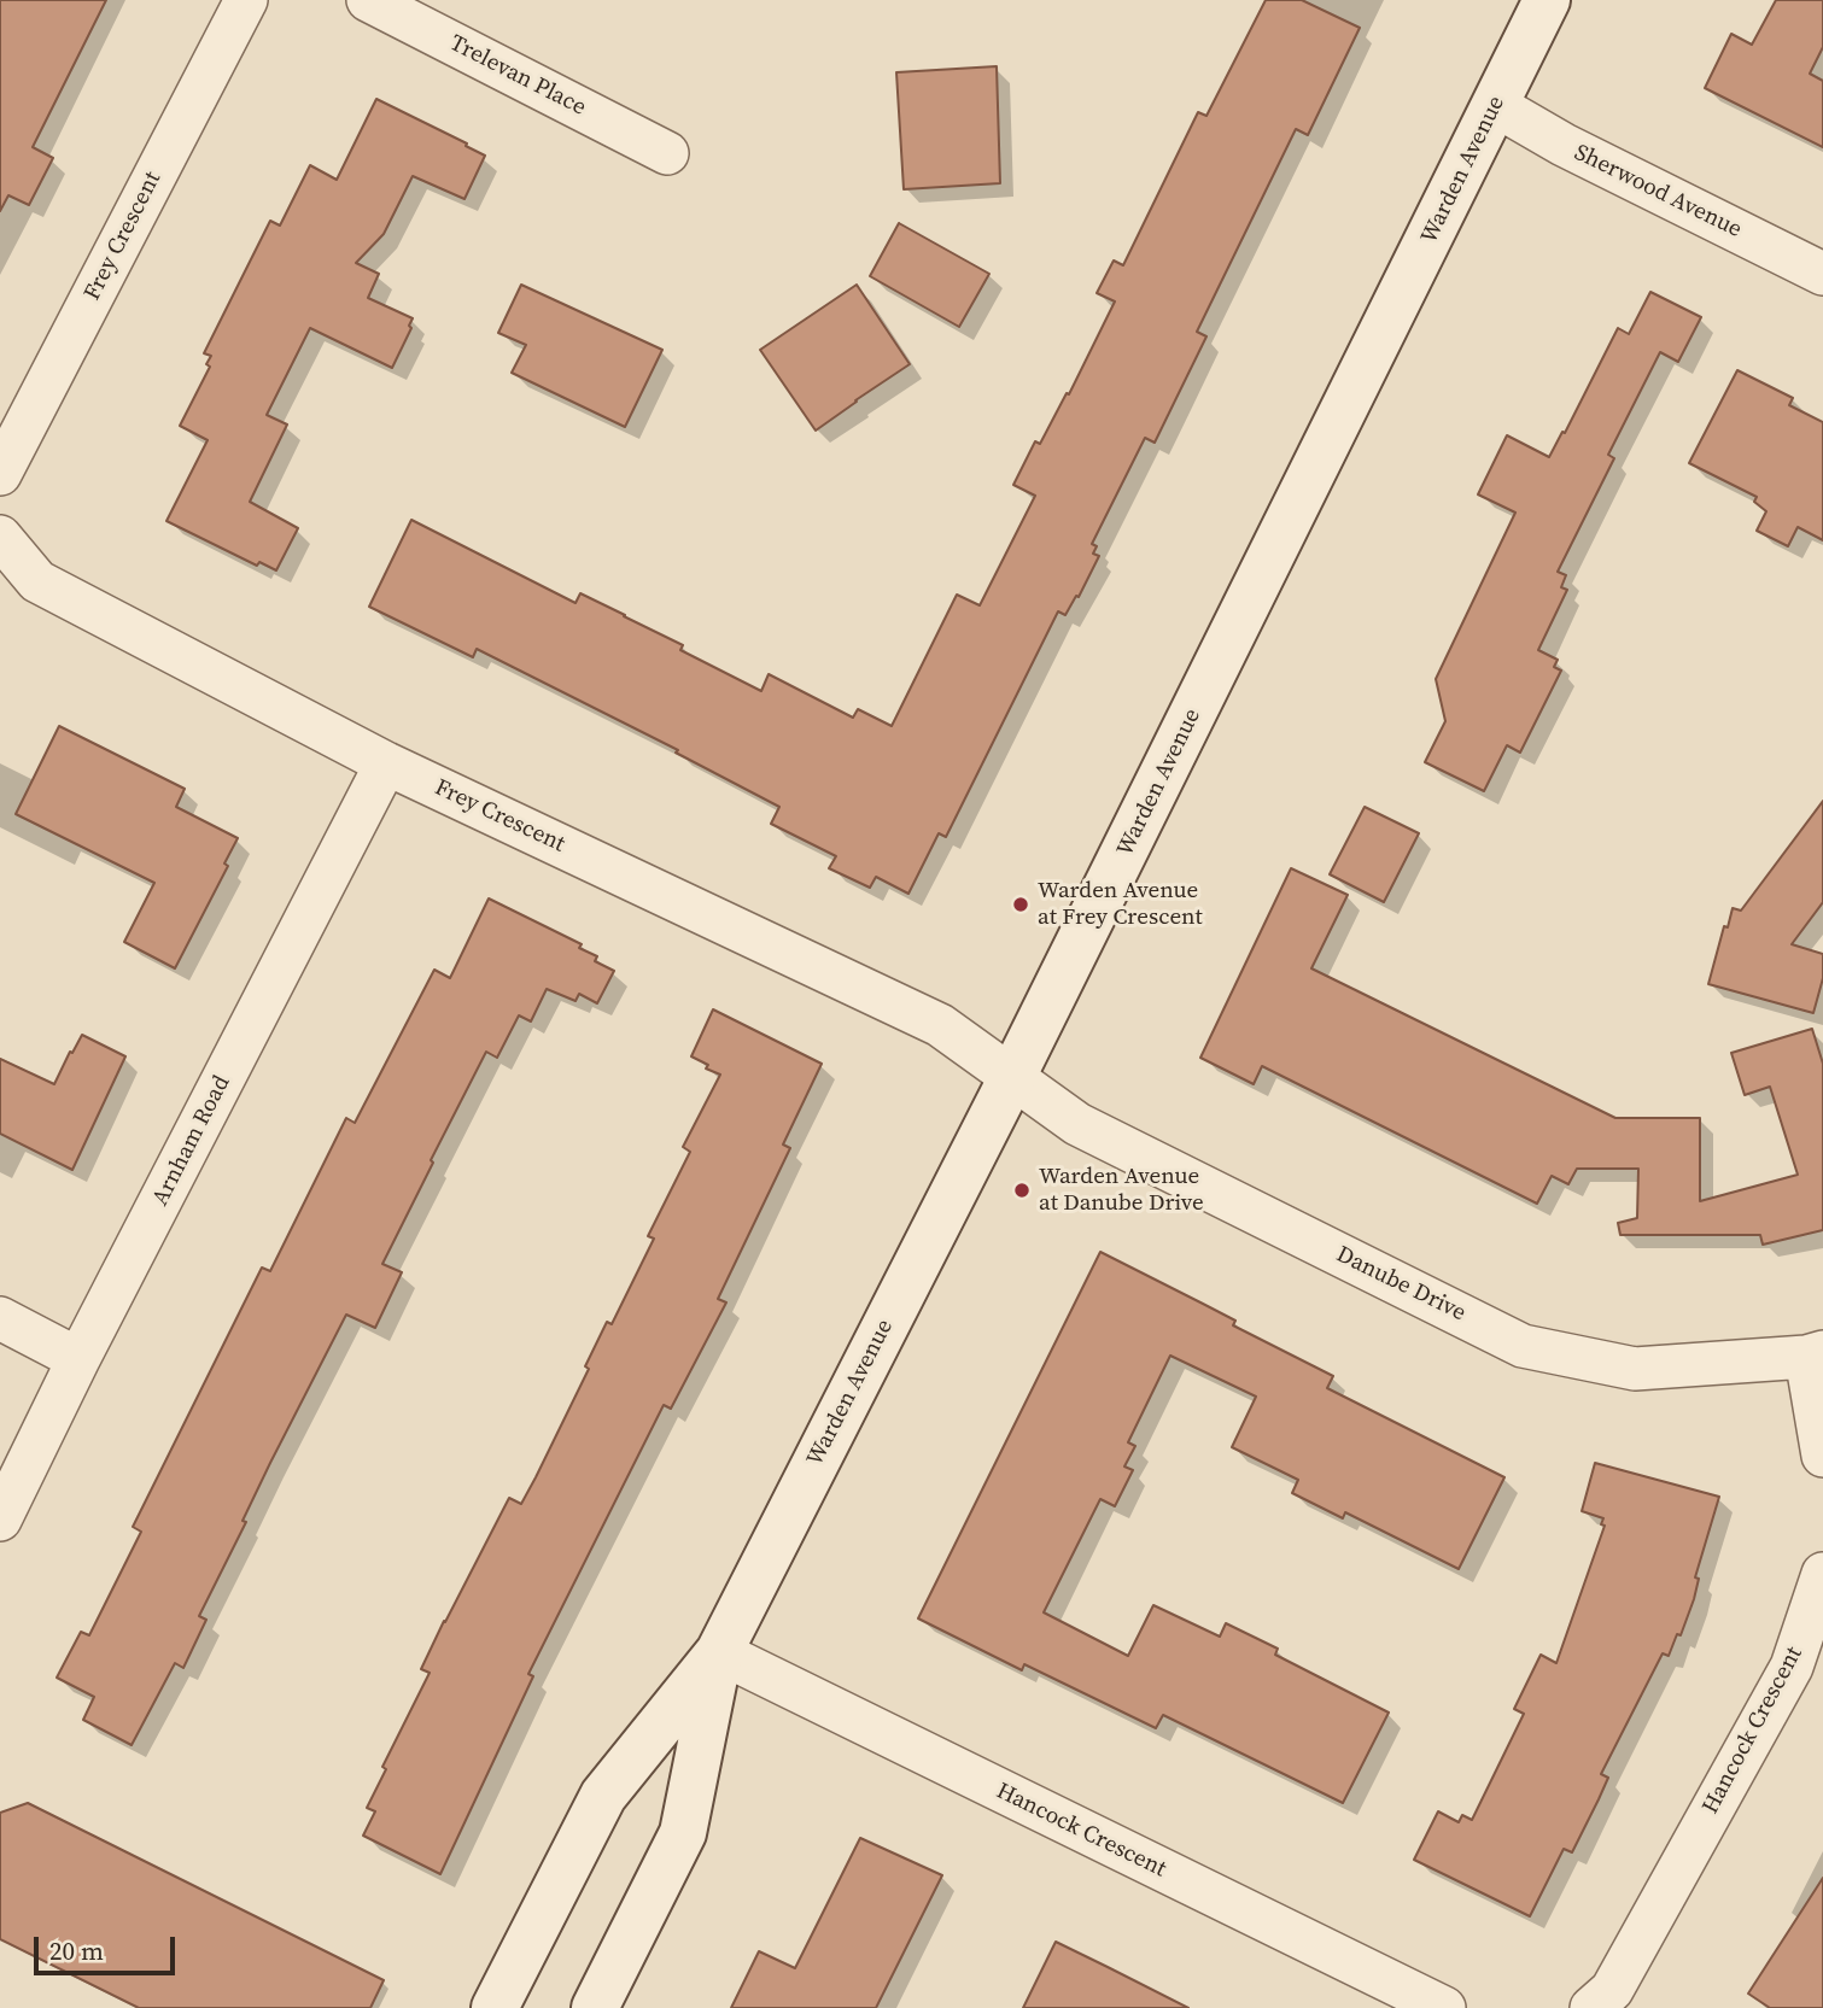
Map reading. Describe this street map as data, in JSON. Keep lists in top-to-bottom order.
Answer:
{
  "streets": {
    "main road": ["Warden Avenue"],
    "street": [
      "Trelevan Place",
      "Sherwood Avenue",
      "Frey Crescent",
      "Arnham Road",
      "Danube Drive",
      "Hancock Crescent"
    ]
  },
  "crossings": [
    ["Warden Avenue", "Sherwood Avenue"],
    ["Warden Avenue", "Frey Crescent"],
    ["Warden Avenue", "Danube Drive"],
    ["Warden Avenue", "Hancock Crescent"],
    ["Frey Crescent", "Arnham Road"],
    ["Frey Crescent", "Danube Drive"]
  ],
  "places": ["Warden Avenue at Frey Crescent", "Warden Avenue at Danube Drive"],
  "scale_bar": "20 m"
}
